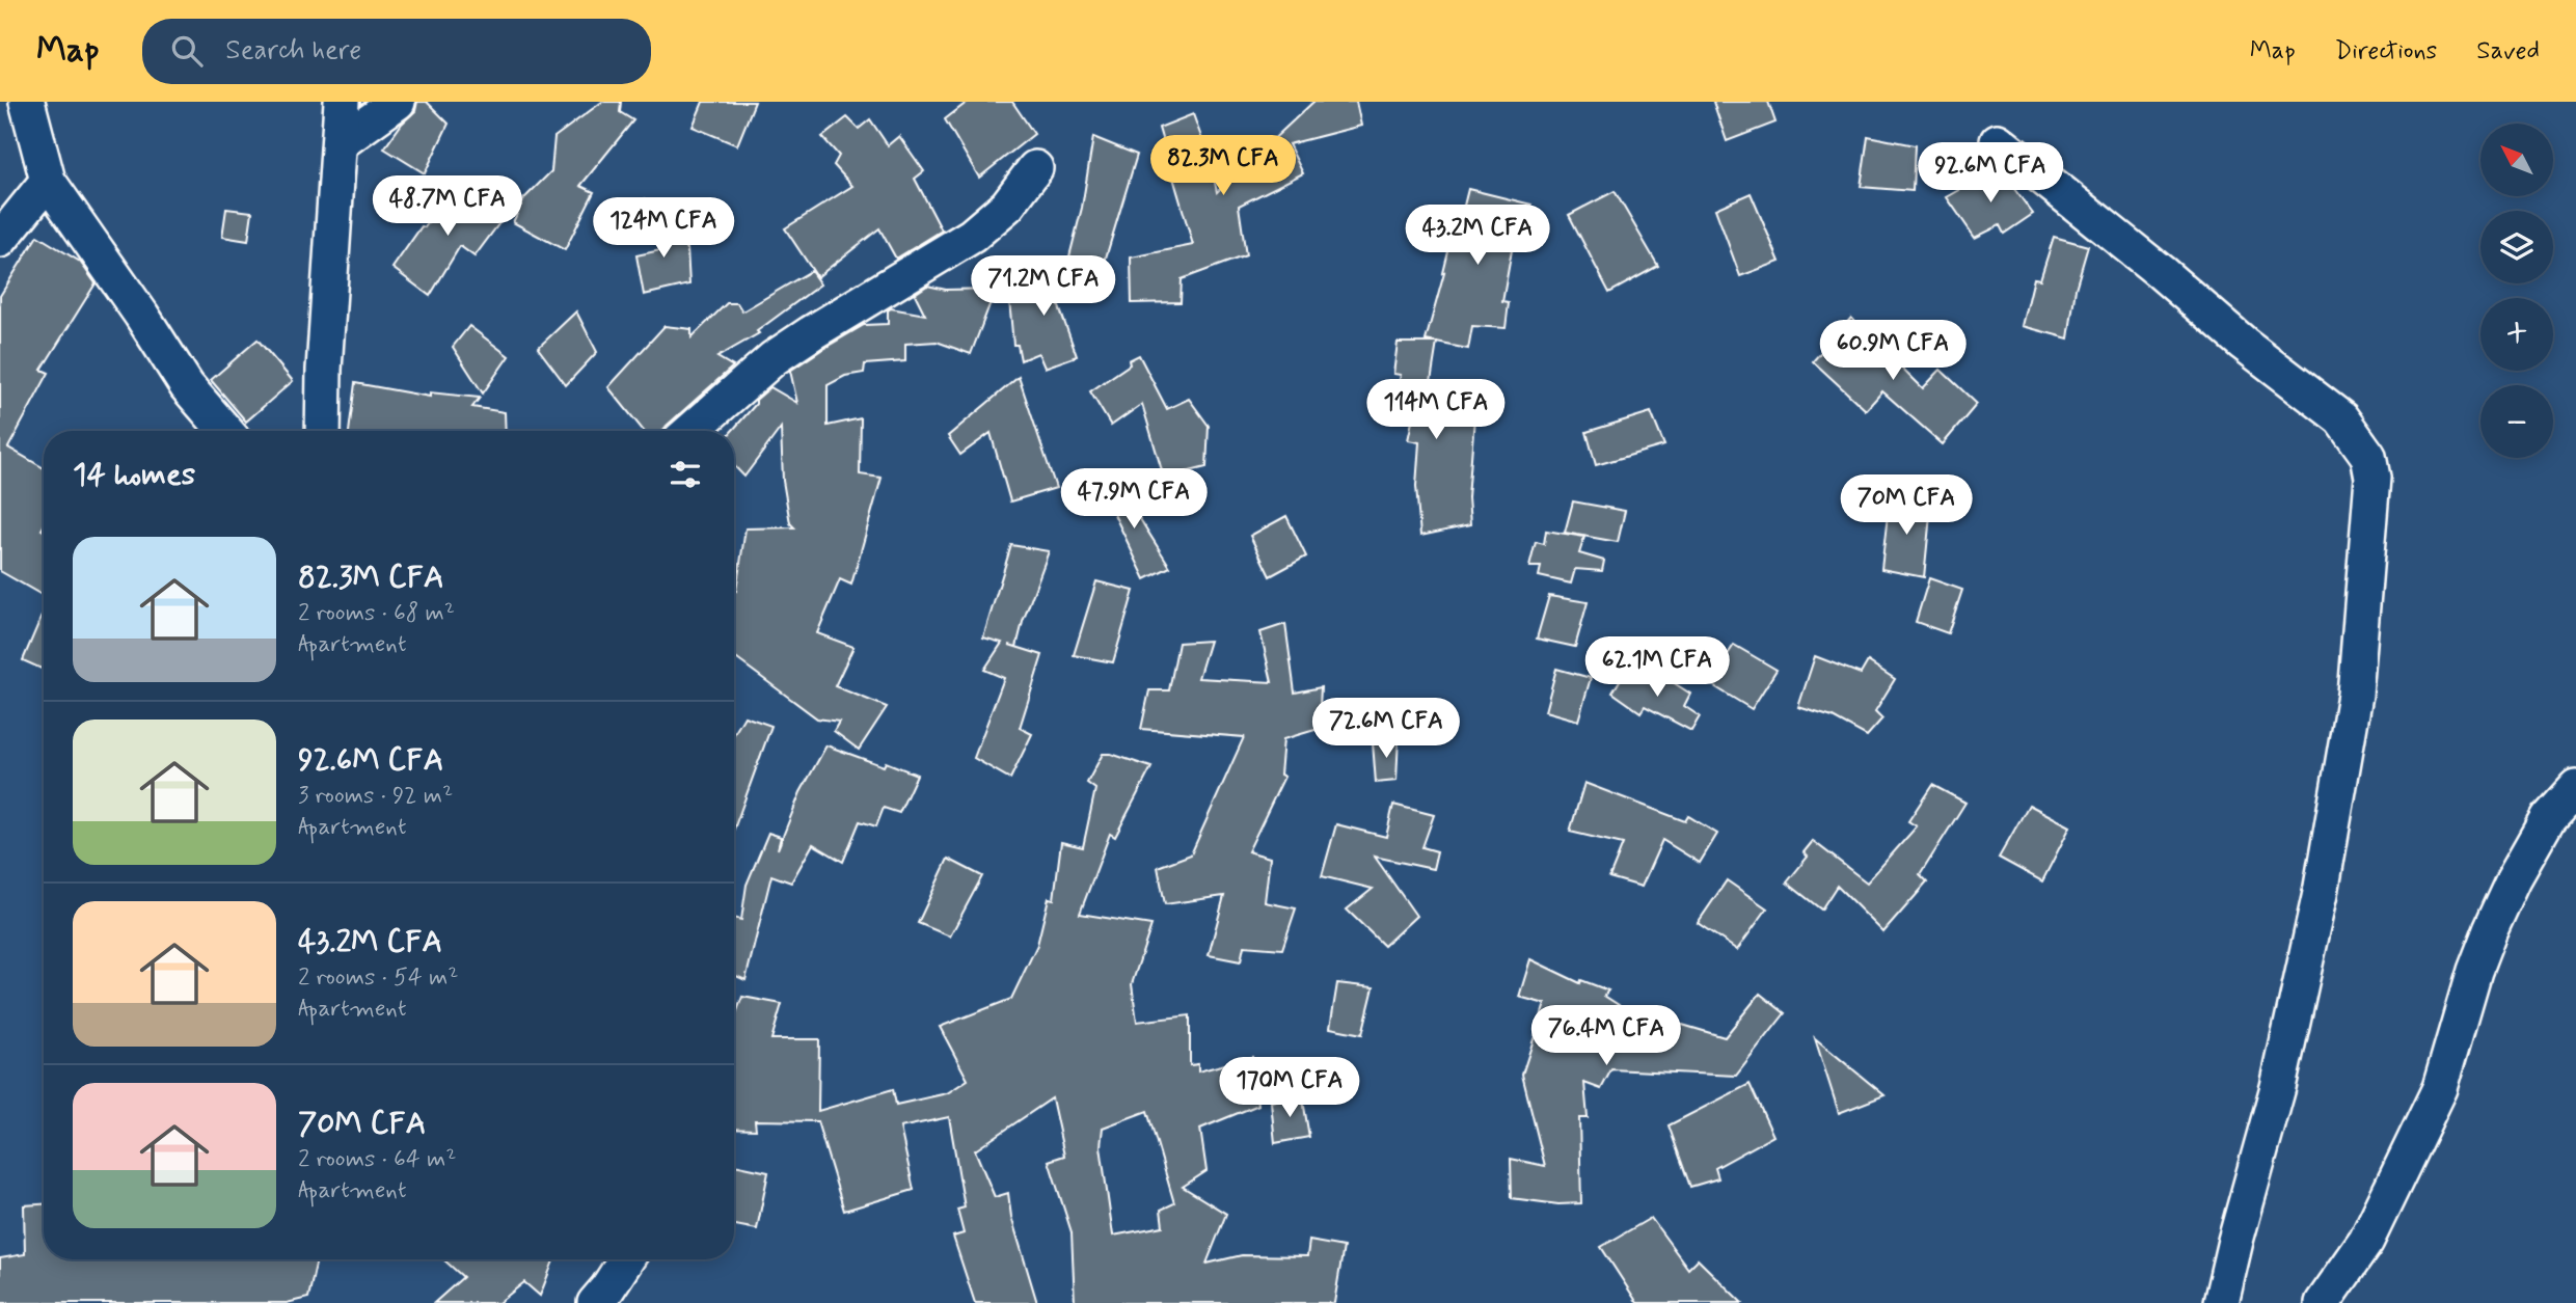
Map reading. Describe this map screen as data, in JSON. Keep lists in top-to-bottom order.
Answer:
{
  "north": "top left",
  "page": {
    "header": "Map",
    "search": "Search here",
    "nav": ["Map", "Directions", "Saved"],
    "map_buttons": ["+", "−"],
    "price": [
      "82.3M CFA",
      "92.6M CFA",
      "48.7M CFA",
      "124M CFA",
      "43.2M CFA",
      "71.2M CFA",
      "60.9M CFA",
      "114M CFA",
      "47.9M CFA",
      "70M CFA",
      "62.1M CFA",
      "72.6M CFA",
      "76.4M CFA",
      "170M CFA"
    ],
    "heading": "14 homes",
    "list": [
      {
        "name": "82.3M CFA",
        "note": "2 rooms · 68 m² · Apartment"
      },
      {
        "name": "92.6M CFA",
        "note": "3 rooms · 92 m² · Apartment"
      },
      {
        "name": "43.2M CFA",
        "note": "2 rooms · 54 m² · Apartment"
      },
      {
        "name": "70M CFA",
        "note": "2 rooms · 64 m² · Apartment"
      }
    ]
  }
}
